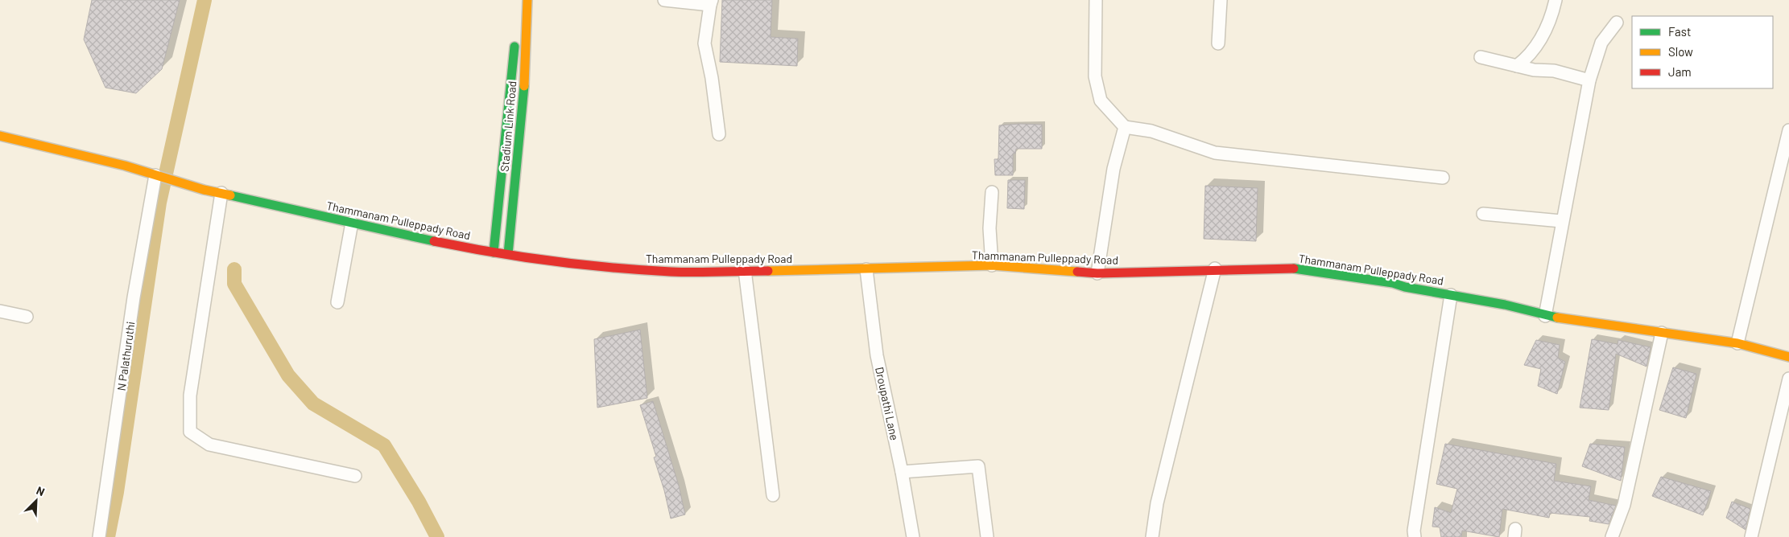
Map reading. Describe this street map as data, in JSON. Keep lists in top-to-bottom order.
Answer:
{
  "streets": {
    "main road": ["Stadium Link Road", "Thammanam Pulleppady Road"],
    "street": ["N Palathuruthi", "Droupathi Lane"]
  },
  "crossings": [
    ["Stadium Link Road", "Thammanam Pulleppady Road"],
    ["Thammanam Pulleppady Road", "N Palathuruthi"],
    ["Thammanam Pulleppady Road", "Droupathi Lane"]
  ],
  "legend": ["Fast", "Slow", "Jam"],
  "north": "top right"
}
